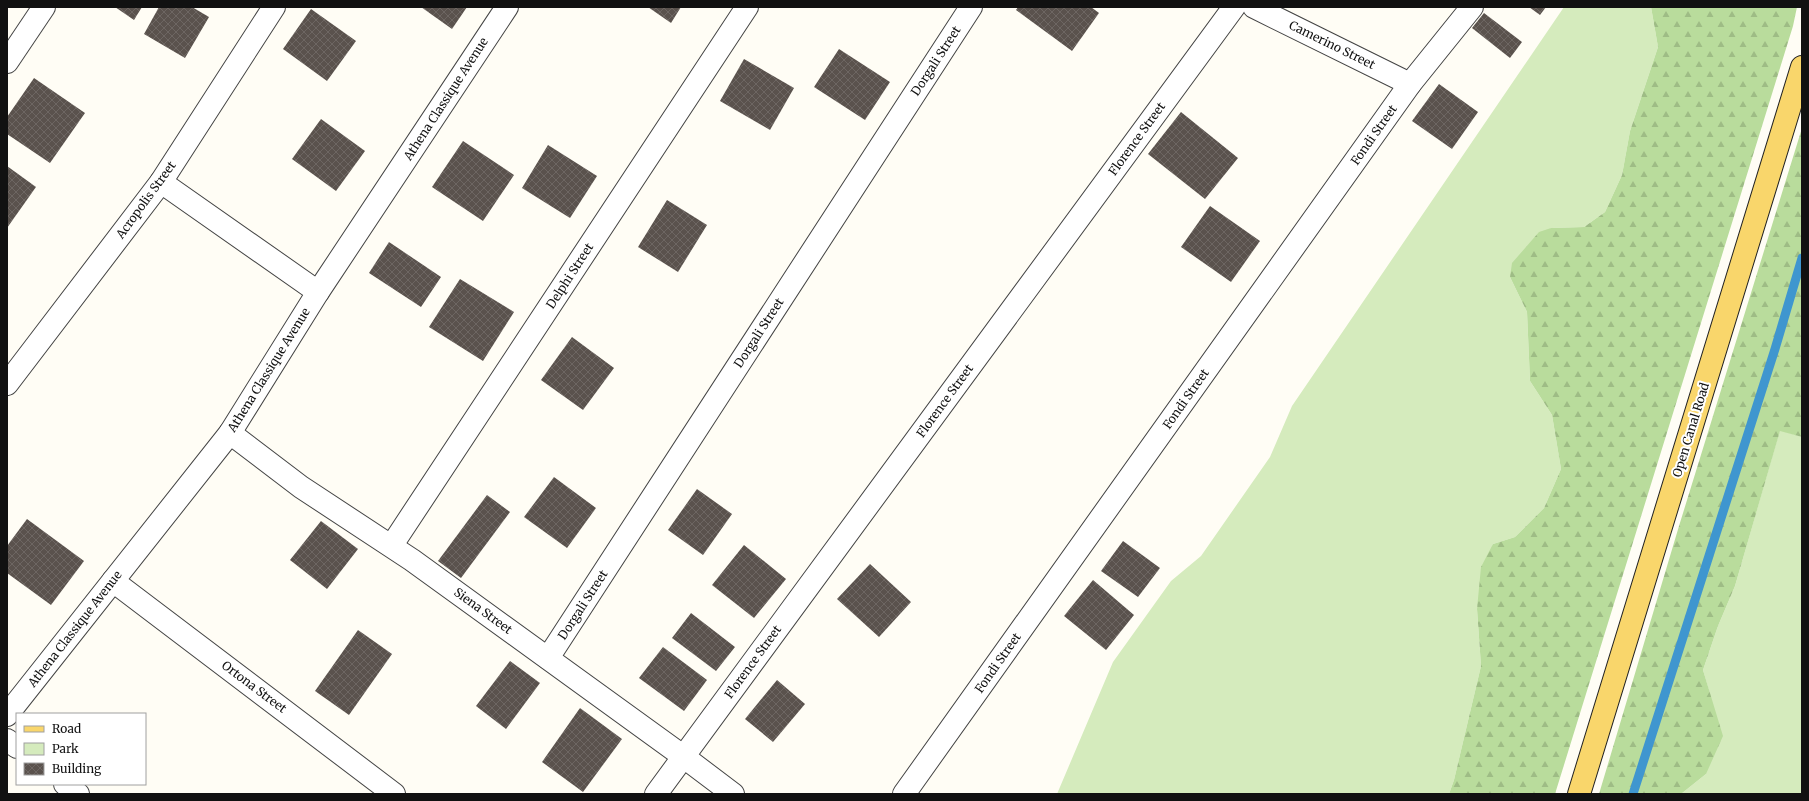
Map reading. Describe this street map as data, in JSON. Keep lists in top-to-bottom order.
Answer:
{
  "streets": {
    "main road": ["Open Canal Road"],
    "street": [
      "Camerino Street",
      "Dorgali Street",
      "Athena Classique Avenue",
      "Fondi Street",
      "Florence Street",
      "Acropolis Street",
      "Delphi Street",
      "Siena Street",
      "Ortona Street"
    ]
  },
  "crossings": [
    ["Camerino Street", "Fondi Street"],
    ["Dorgali Street", "Siena Street"],
    ["Athena Classique Avenue", "Siena Street"],
    ["Athena Classique Avenue", "Ortona Street"],
    ["Florence Street", "Siena Street"],
    ["Delphi Street", "Siena Street"]
  ],
  "legend": ["Road", "Park", "Building"]
}
